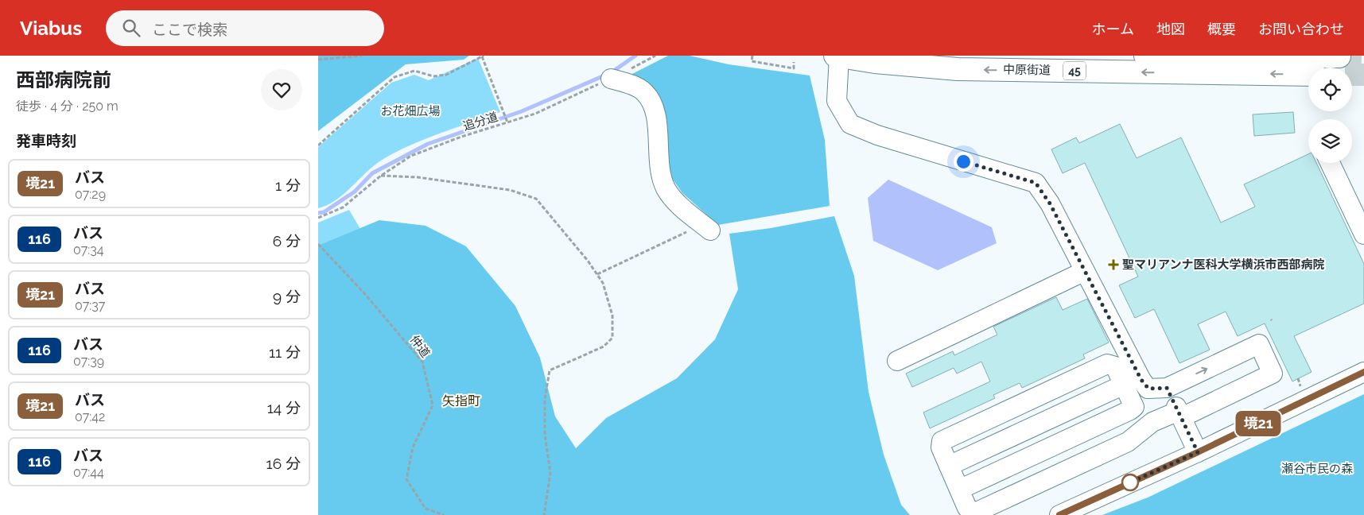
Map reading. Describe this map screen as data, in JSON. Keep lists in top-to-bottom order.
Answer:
{
  "streets": {
    "main road": ["中原街道", "45"],
    "path": ["追分道", "仲道"]
  },
  "districts": ["矢指町"],
  "parks": ["お花畑広場", "瀬谷市民の森"],
  "places": {
    "health": ["聖マリアンナ医科大学横浜市西部病院"]
  },
  "lines": ["bus line 境21"],
  "page": {
    "header": "Viabus",
    "search": "ここで検索",
    "nav": [
      "ホーム",
      "地図",
      "概要",
      "お問い合わせ"
    ],
    "heading": [
      ["西部病院前", "徒歩 · 4 分 · 250 m"],
      "発車時刻"
    ],
    "on_map": "境21",
    "list": [
      {
        "mark": "境21",
        "name": "バス",
        "note": "07:29",
        "value": "1 分"
      },
      {
        "mark": "116",
        "name": "バス",
        "note": "07:34",
        "value": "6 分"
      },
      {
        "mark": "境21",
        "name": "バス",
        "note": "07:37",
        "value": "9 分"
      },
      {
        "mark": "116",
        "name": "バス",
        "note": "07:39",
        "value": "11 分"
      },
      {
        "mark": "境21",
        "name": "バス",
        "note": "07:42",
        "value": "14 分"
      },
      {
        "mark": "116",
        "name": "バス",
        "note": "07:44",
        "value": "16 分"
      }
    ]
  }
}
